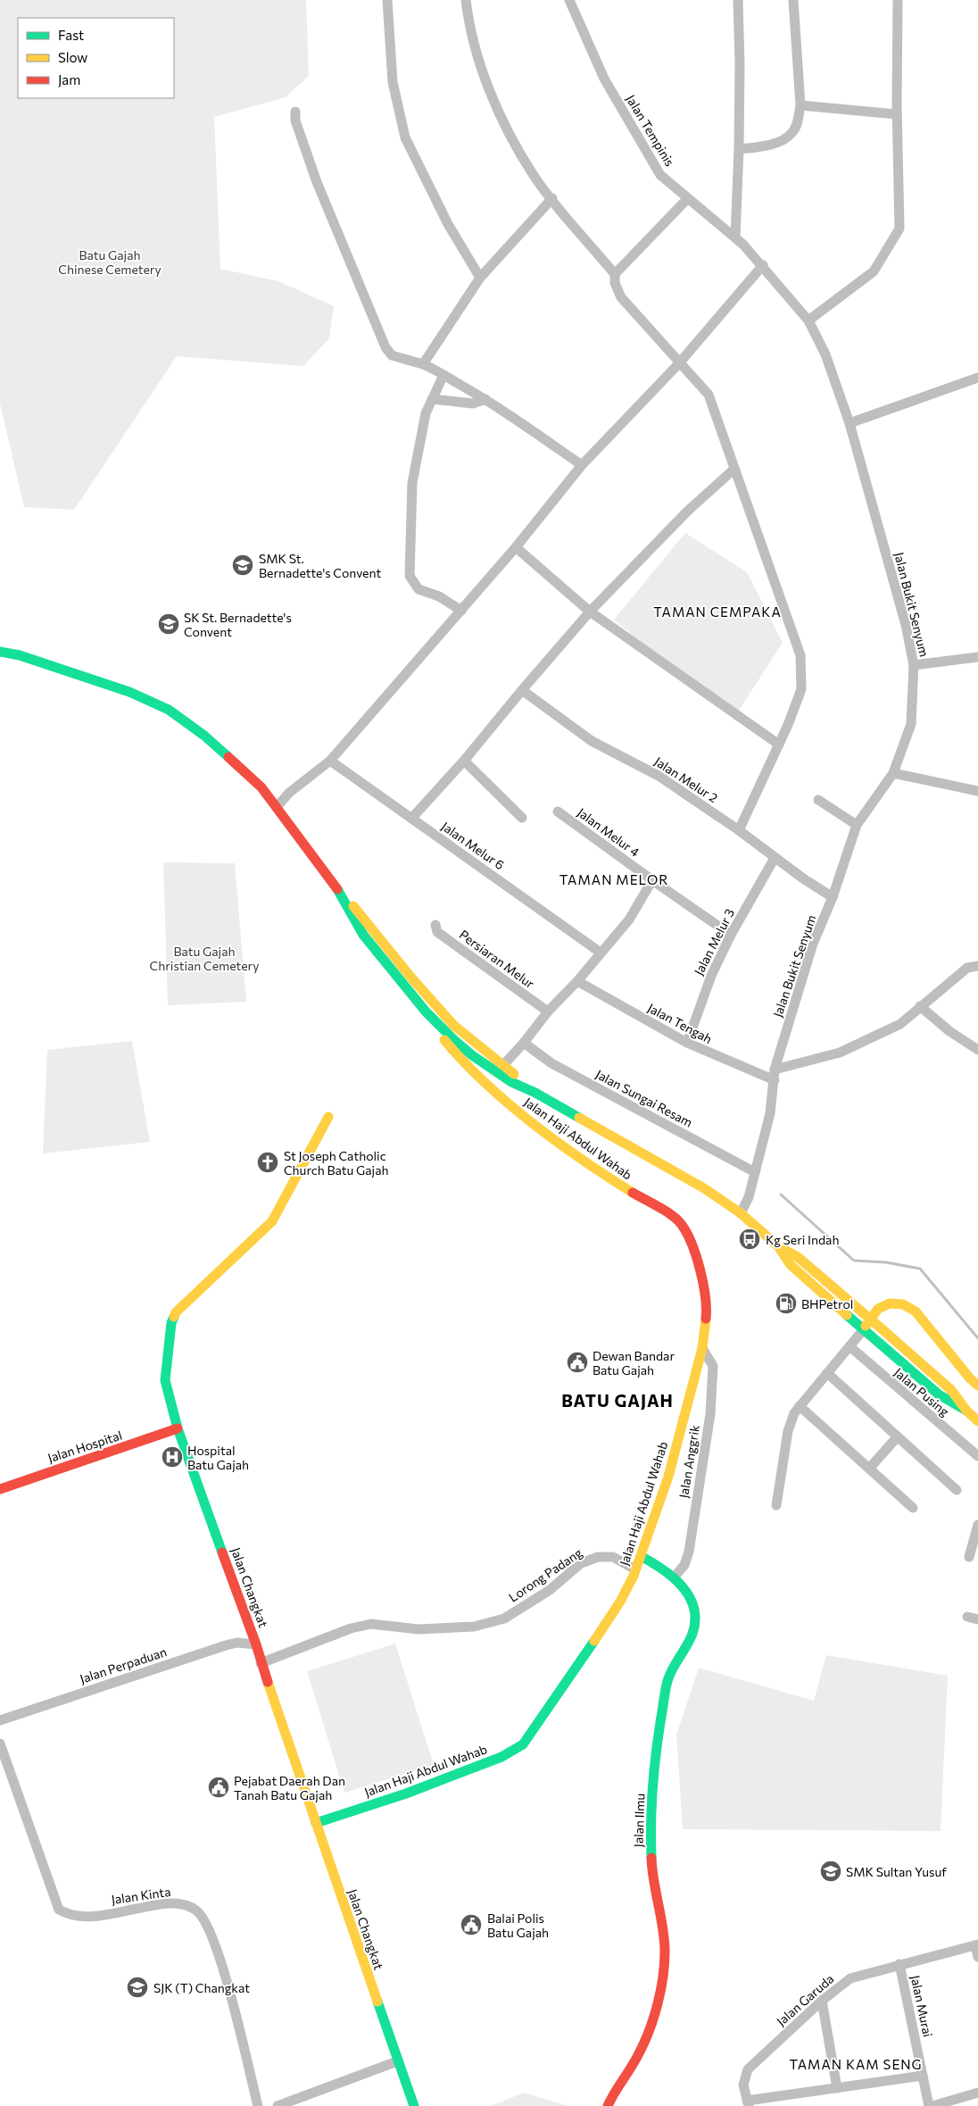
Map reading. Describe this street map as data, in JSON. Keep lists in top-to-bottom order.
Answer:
{
  "streets": {
    "street": [
      "Jalan Tempinis",
      "Jalan Bukit Senyum",
      "Jalan Melur 2",
      "Jalan Melur 4",
      "Jalan Melur 6",
      "Jalan Melur 3",
      "Persiaran Melur",
      "Jalan Tengah",
      "Jalan Sungai Resam",
      "Jalan Haji Abdul Wahab",
      "Jalan Pusing",
      "Jalan Hospital",
      "Jalan Anggrik",
      "Lorong Padang",
      "Jalan Changkat",
      "Jalan Perpaduan",
      "Jalan Ilmu",
      "Jalan Kinta",
      "Jalan Garuda",
      "Jalan Murai"
    ]
  },
  "crossings": [
    ["Jalan Tempinis", "Jalan Bukit Senyum"],
    ["Jalan Bukit Senyum", "Jalan Melur 2"],
    ["Jalan Bukit Senyum", "Jalan Tengah"],
    ["Jalan Bukit Senyum", "Jalan Sungai Resam"],
    ["Jalan Melur 2", "Jalan Melur 3"],
    ["Jalan Melur 4", "Jalan Melur 3"],
    ["Jalan Melur 3", "Jalan Tengah"],
    ["Jalan Haji Abdul Wahab", "Jalan Anggrik"],
    ["Jalan Haji Abdul Wahab", "Lorong Padang"],
    ["Jalan Haji Abdul Wahab", "Jalan Changkat"],
    ["Jalan Haji Abdul Wahab", "Jalan Ilmu"],
    ["Jalan Hospital", "Jalan Changkat"],
    ["Jalan Anggrik", "Jalan Ilmu"],
    ["Lorong Padang", "Jalan Changkat"],
    ["Jalan Changkat", "Jalan Perpaduan"],
    ["Jalan Garuda", "Jalan Murai"]
  ],
  "districts": [
    "TAMAN CEMPAKA",
    "TAMAN MELOR",
    "BATU GAJAH",
    "TAMAN KAM SENG"
  ],
  "parks": ["Batu Gajah Chinese Cemetery", "Batu Gajah Christian Cemetery"],
  "places": {
    "school or university": [
      "SMK St. Bernadette's Convent",
      "SK St. Bernadette's Convent",
      "SMK Sultan Yusuf",
      "SJK (T) Changkat"
    ],
    "church": ["St Joseph Catholic Church Batu Gajah"],
    "bus stop": ["Kg Seri Indah"],
    "fuel station": ["BHPetrol"],
    "public building": ["Dewan Bandar Batu Gajah", "Pejabat Daerah Dan Tanah Batu Gajah", "Balai Polis Batu Gajah"],
    "hospital": ["Hospital Batu Gajah"]
  },
  "legend": ["Fast", "Slow", "Jam"]
}
